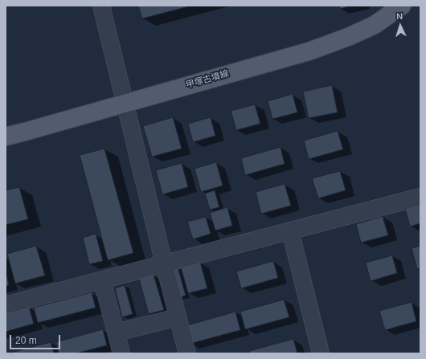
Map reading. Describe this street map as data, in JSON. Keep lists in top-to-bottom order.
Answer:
{
  "streets": {
    "main road": ["甲塚古墳線"]
  },
  "scale_bar": "20 m",
  "north": "top"
}
